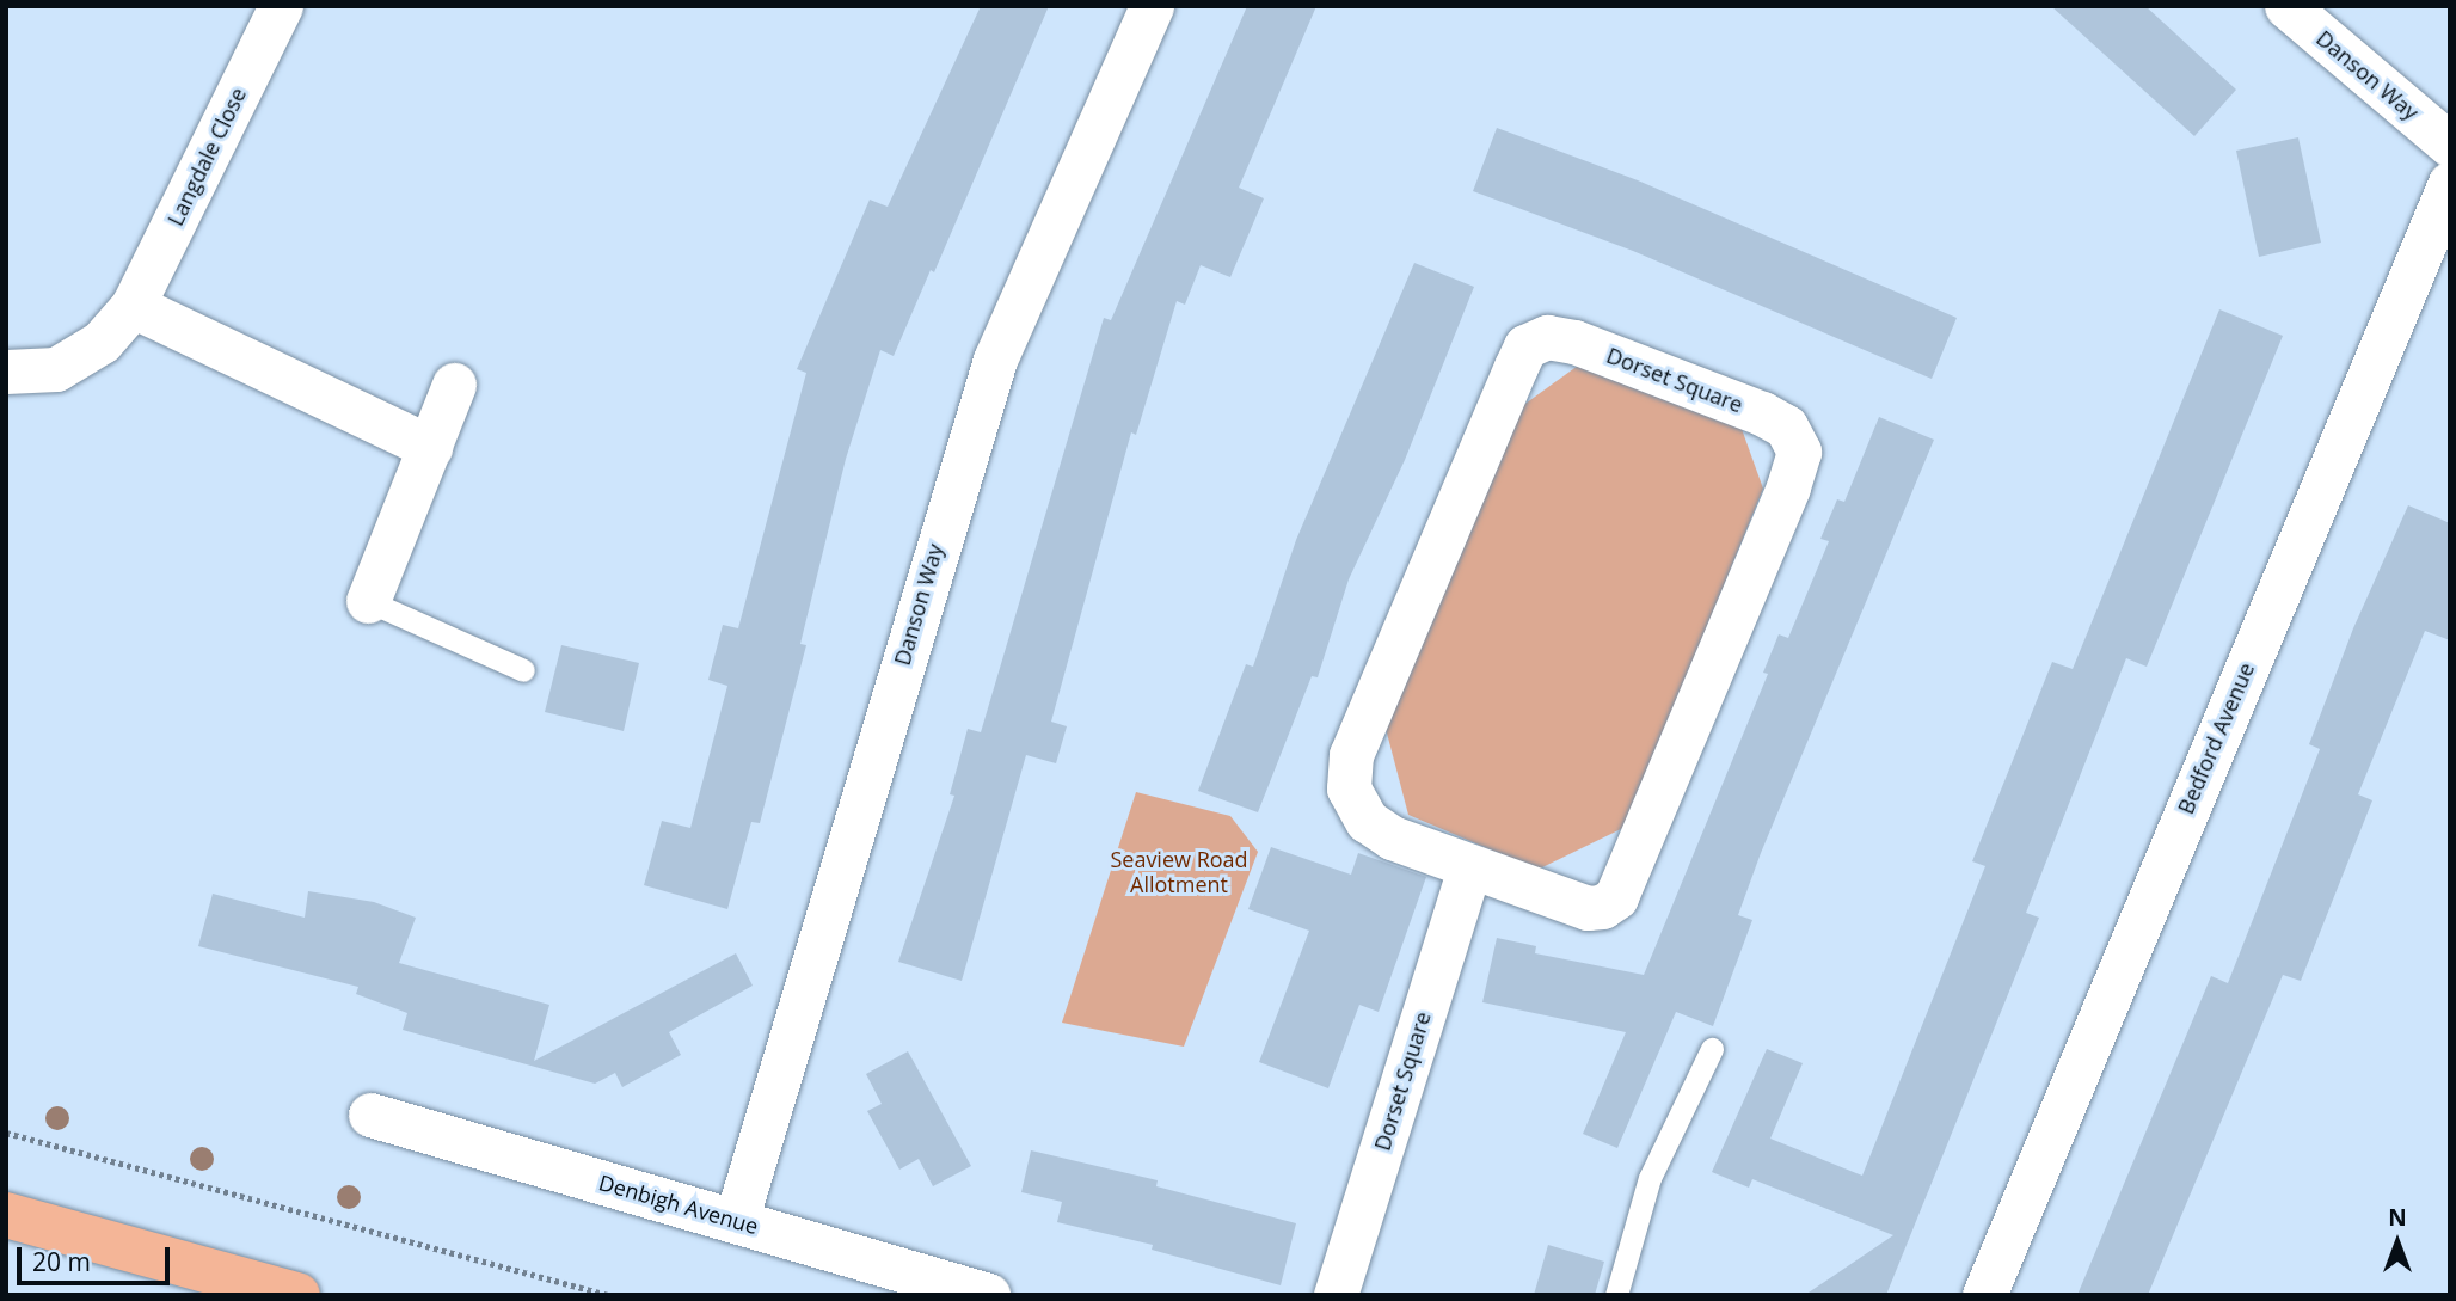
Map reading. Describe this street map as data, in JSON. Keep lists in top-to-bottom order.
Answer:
{
  "streets": {
    "street": [
      "Danson Way",
      "Langdale Close",
      "Dorset Square",
      "Bedford Avenue",
      "Denbigh Avenue"
    ]
  },
  "crossings": [
    ["Danson Way", "Denbigh Avenue"]
  ],
  "parks": ["Seaview Road Allotment"],
  "scale_bar": "20 m",
  "north": "top"
}
